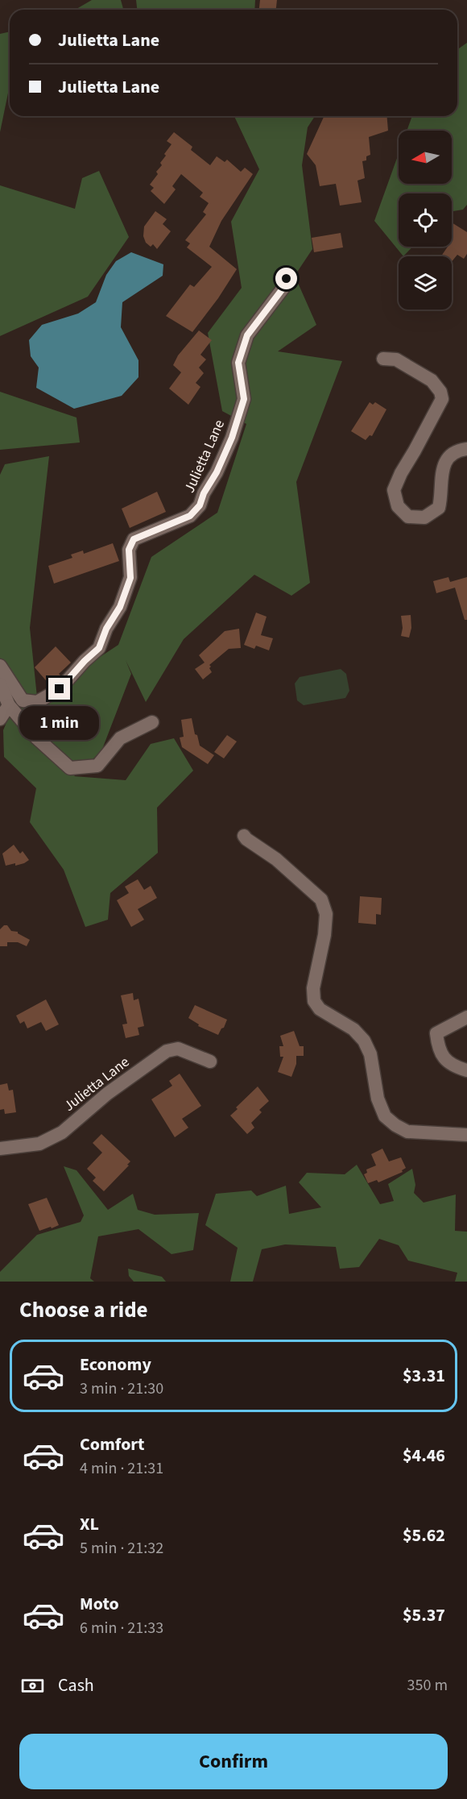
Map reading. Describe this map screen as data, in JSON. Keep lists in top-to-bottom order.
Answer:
{
  "streets": {
    "street": ["Julietta Lane"]
  },
  "north": "left",
  "page": {
    "banner": ["Julietta Lane", "Julietta Lane"],
    "bubble": "1 min",
    "heading": "Choose a ride",
    "list": [
      {
        "name": "Economy",
        "note": "3 min · 21:30",
        "value": "$3.31"
      },
      {
        "name": "Comfort",
        "note": "4 min · 21:31",
        "value": "$4.46"
      },
      {
        "name": "XL",
        "note": "5 min · 21:32",
        "value": "$5.62"
      },
      {
        "name": "Moto",
        "note": "6 min · 21:33",
        "value": "$5.37"
      }
    ],
    "pay": ["Cash", "350 m"],
    "buttons": "Confirm"
  }
}
